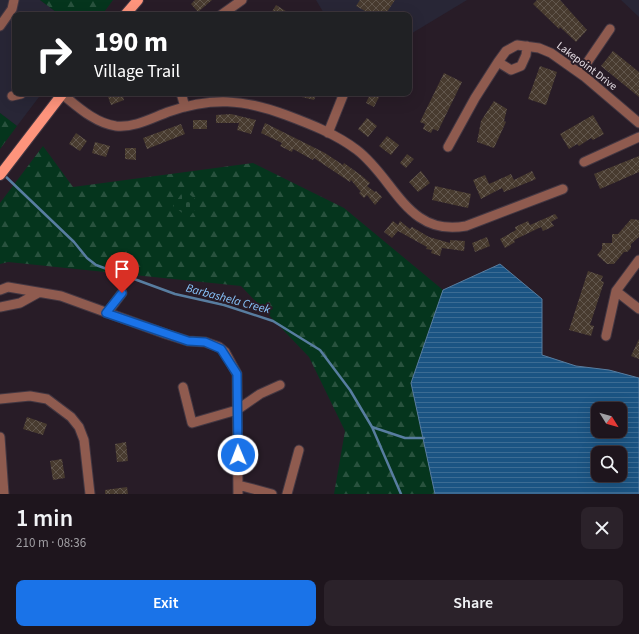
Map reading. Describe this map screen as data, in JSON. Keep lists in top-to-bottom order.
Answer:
{
  "streets": {
    "street": ["Lakepoint Drive"]
  },
  "water": ["Barbashela Creek"],
  "north": "bottom right",
  "page": {
    "turn": ["190 m", "Village Trail"],
    "heading": ["1 min", "210 m · 08:36"],
    "buttons": ["Exit", "Share"]
  }
}
